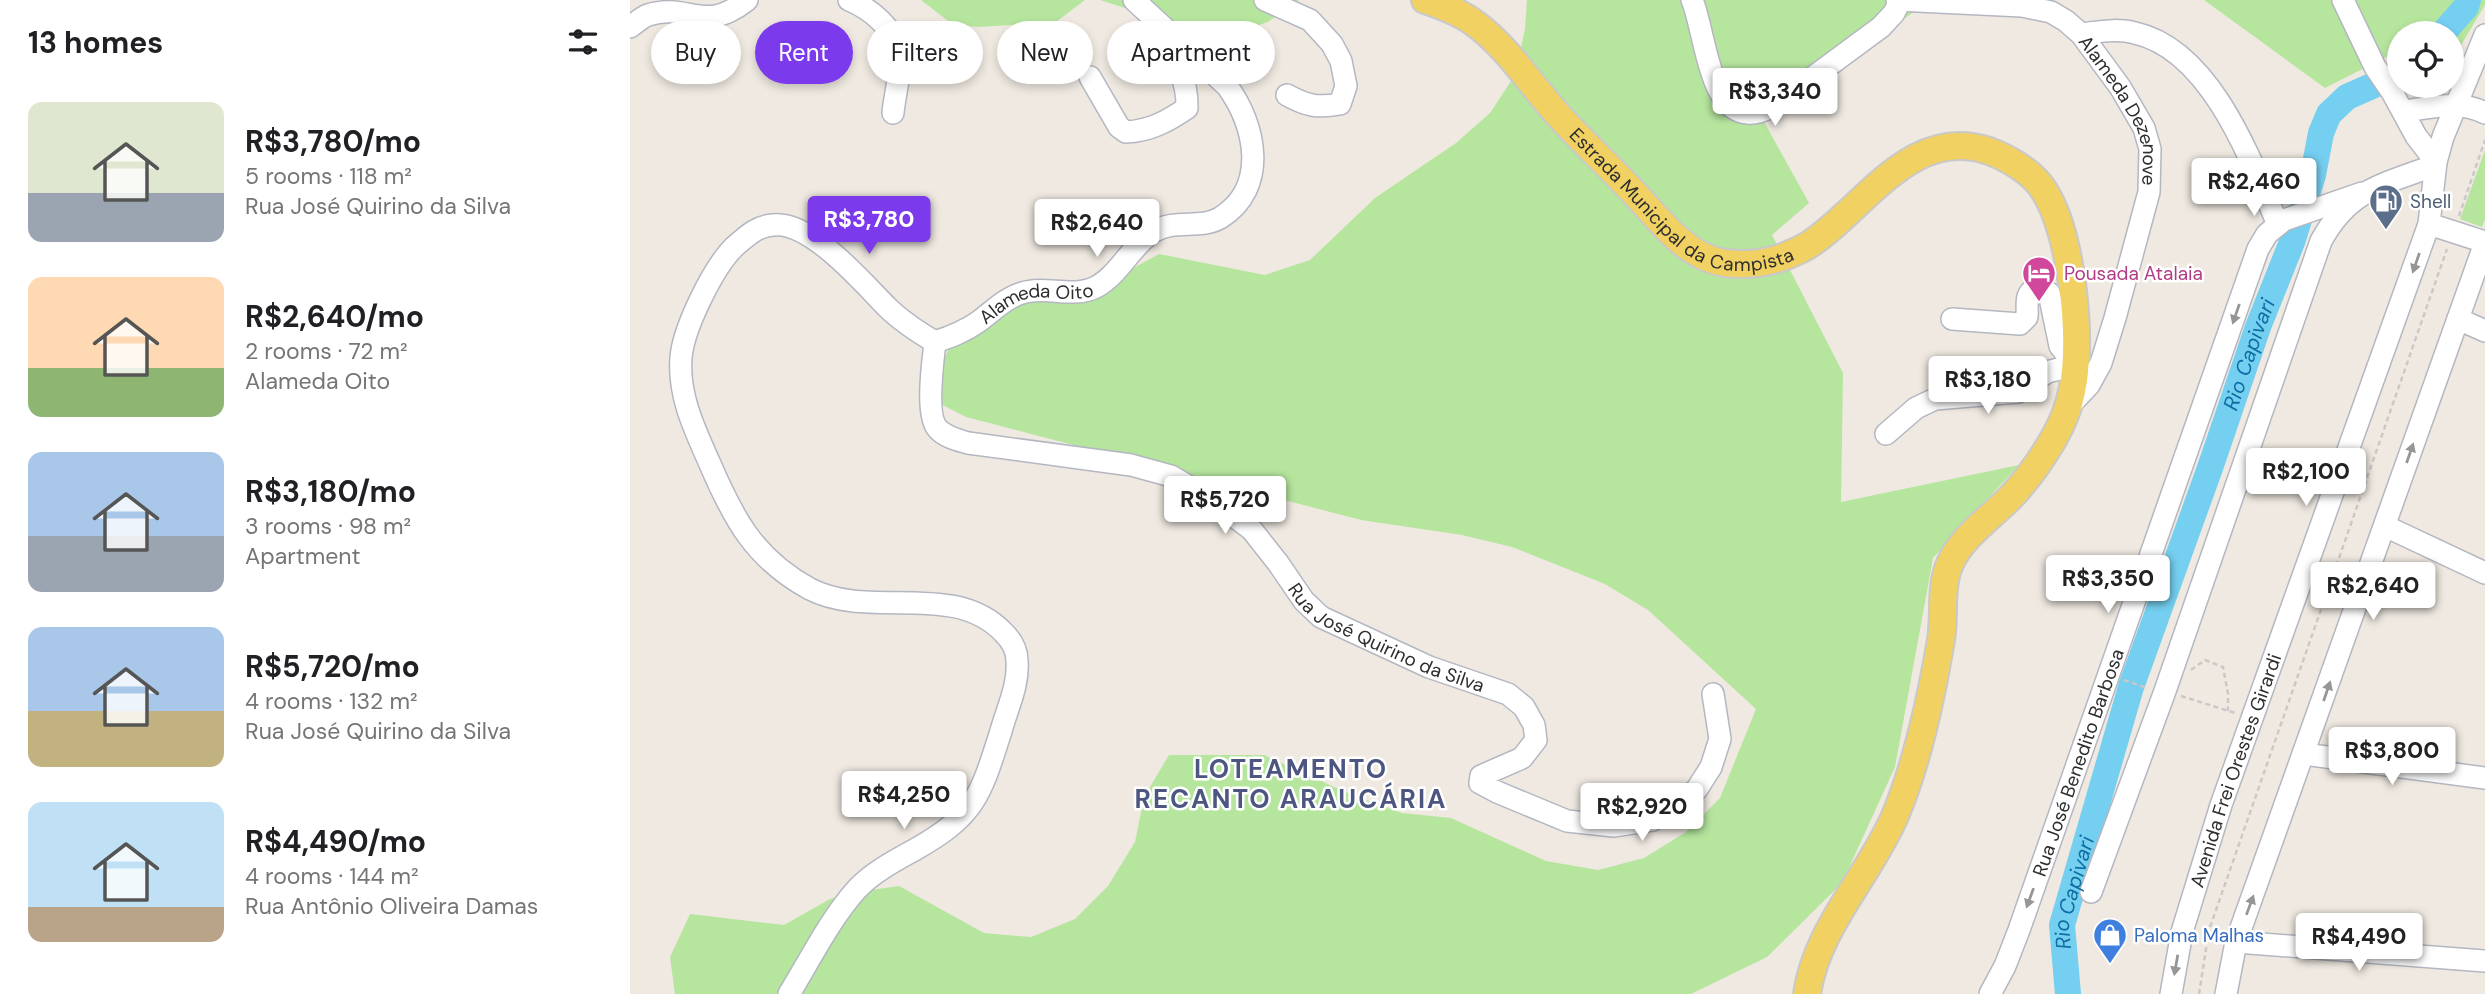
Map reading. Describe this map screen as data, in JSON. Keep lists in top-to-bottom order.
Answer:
{
  "streets": {
    "main road": ["Estrada Municipal da Campista"],
    "street": [
      "Alameda Dezenove",
      "Alameda Oito",
      "Rua José Quirino da Silva",
      "Rua José Benedito Barbosa",
      "Avenida Frei Orestes Girardi"
    ]
  },
  "crossings": [
    ["Alameda Dezenove", "Estrada Municipal da Campista"],
    ["Alameda Oito", "Rua José Quirino da Silva"]
  ],
  "districts": ["LOTEAMENTO RECANTO ARAUCÁRIA"],
  "water": ["Rio Capivari"],
  "places": {
    "fuel station": ["Shell"],
    "hotel": ["Pousada Atalaia"],
    "shop": ["Paloma Malhas"]
  },
  "page": {
    "heading": "13 homes",
    "chip": [
      "Buy",
      "Rent",
      "Filters",
      "New",
      "Apartment"
    ],
    "price": [
      "R$3,340",
      "R$2,460",
      "R$3,780",
      "R$2,640",
      "R$3,180",
      "R$2,100",
      "R$5,720",
      "R$3,350",
      "R$2,640",
      "R$3,800",
      "R$4,250",
      "R$2,920",
      "R$4,490"
    ],
    "list": [
      {
        "name": "R$3,780/mo",
        "note": "5 rooms · 118 m² · Rua José Quirino da Silva"
      },
      {
        "name": "R$2,640/mo",
        "note": "2 rooms · 72 m² · Alameda Oito"
      },
      {
        "name": "R$3,180/mo",
        "note": "3 rooms · 98 m² · Apartment"
      },
      {
        "name": "R$5,720/mo",
        "note": "4 rooms · 132 m² · Rua José Quirino da Silva"
      },
      {
        "name": "R$4,490/mo",
        "note": "4 rooms · 144 m² · Rua Antônio Oliveira Damas"
      }
    ]
  }
}
